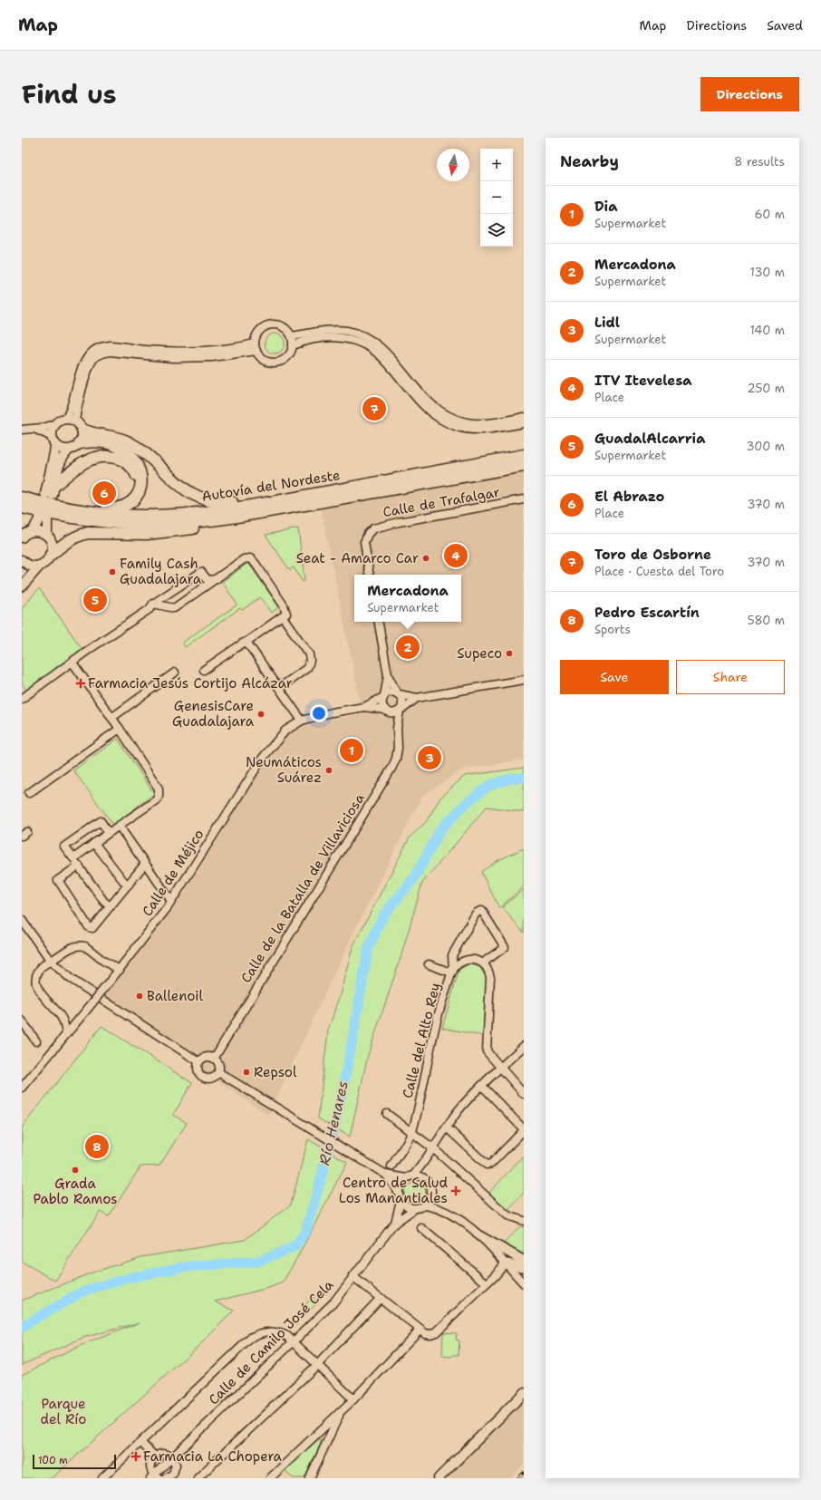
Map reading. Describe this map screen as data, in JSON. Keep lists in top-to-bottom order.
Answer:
{
  "streets": {
    "highway": ["Autovía del Nordeste"],
    "street": [
      "Calle de Trafalgar",
      "Calle de Méjico",
      "Calle de la Batalla de Villaviciosa",
      "Calle del Alto Rey",
      "Calle de Camilo José Cela"
    ]
  },
  "crossings": [
    ["Calle de Méjico", "Calle de la Batalla de Villaviciosa"]
  ],
  "water": ["Río Henares"],
  "parks": ["Parque del Río"],
  "places": {
    "other": [
      "Seat - Amarco Car",
      "Family Cash Guadalajara",
      "Supeco",
      "GenesisCare Guadalajara",
      "Neumáticos Suárez",
      "Ballenoil",
      "Repsol",
      "Grada Pablo Ramos"
    ],
    "health": ["Farmacia Jesús Cortijo Alcázar", "Centro de Salud Los Manantiales", "Farmacia La Chopera"]
  },
  "scale_bar": "100 m",
  "north": "bottom",
  "page": {
    "header": "Map",
    "nav": ["Map", "Directions", "Saved"],
    "title": "Find us",
    "buttons": [
      "Directions",
      ["Save", "Share"]
    ],
    "heading": ["Nearby", "8 results"],
    "map_buttons": ["+", "−"],
    "list": [
      {
        "mark": "1",
        "name": "Dia",
        "note": "Supermarket",
        "value": "60 m"
      },
      {
        "mark": "2",
        "name": "Mercadona",
        "note": "Supermarket",
        "value": "130 m"
      },
      {
        "mark": "3",
        "name": "Lidl",
        "note": "Supermarket",
        "value": "140 m"
      },
      {
        "mark": "4",
        "name": "ITV Itevelesa",
        "note": "Place",
        "value": "250 m"
      },
      {
        "mark": "5",
        "name": "GuadalAlcarria",
        "note": "Supermarket",
        "value": "300 m"
      },
      {
        "mark": "6",
        "name": "El Abrazo",
        "note": "Place",
        "value": "370 m"
      },
      {
        "mark": "7",
        "name": "Toro de Osborne",
        "note": "Place · Cuesta del Toro",
        "value": "370 m"
      },
      {
        "mark": "8",
        "name": "Pedro Escartín",
        "note": "Sports",
        "value": "580 m"
      }
    ],
    "pins": [
      "7",
      "6",
      "4",
      "5",
      "2",
      "1",
      "3",
      "8"
    ],
    "popup": ["Mercadona", "Supermarket"],
    "scale": "100 m"
  }
}
